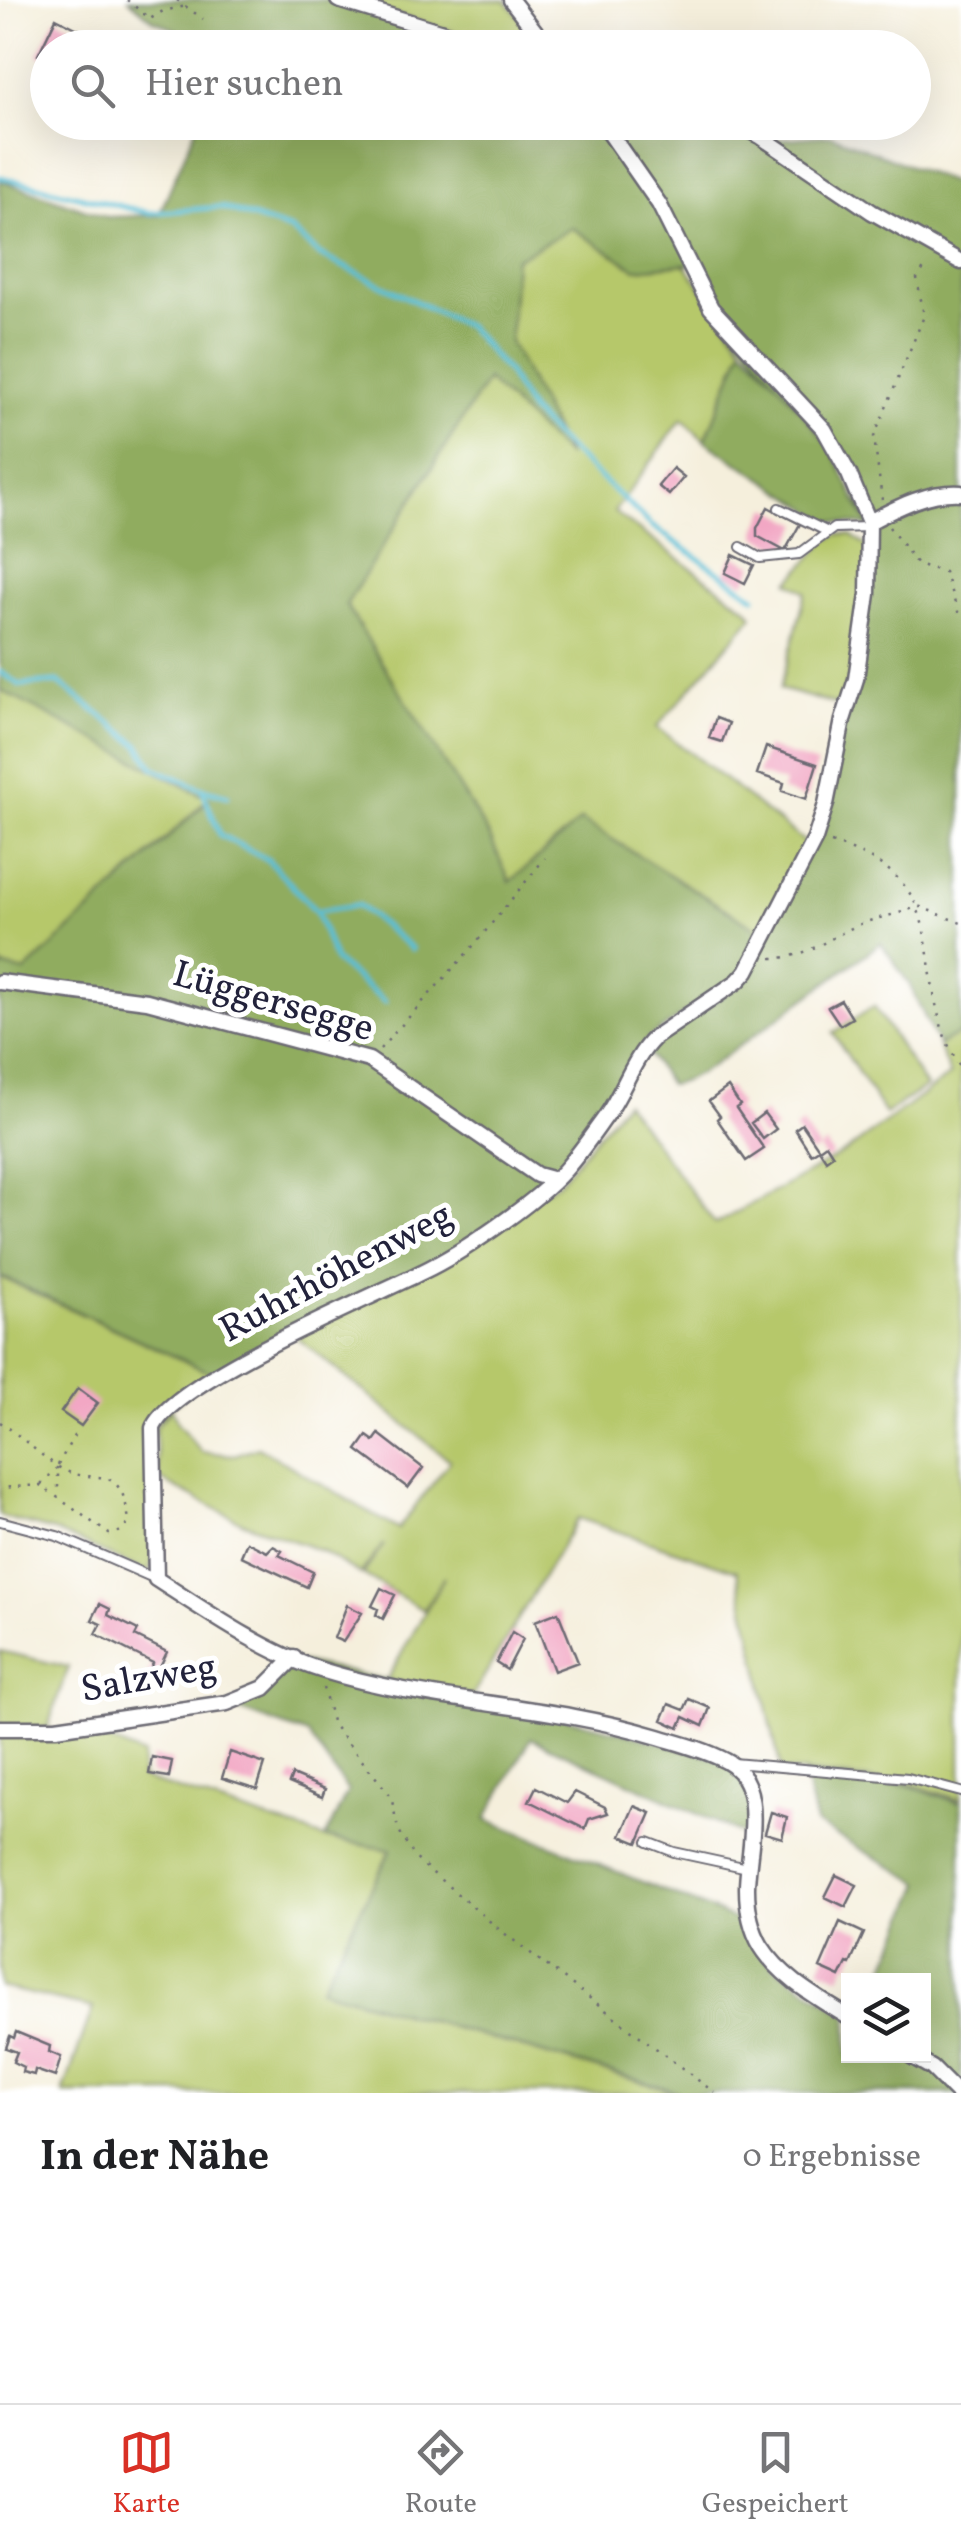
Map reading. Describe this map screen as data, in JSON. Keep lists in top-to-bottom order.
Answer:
{
  "streets": {
    "street": ["Lüggersegge", "Ruhrhöhenweg", "Salzweg"]
  },
  "crossings": [
    ["Lüggersegge", "Ruhrhöhenweg"]
  ],
  "page": {
    "search": "Hier suchen",
    "heading": ["In der Nähe", "0 Ergebnisse"],
    "nav": ["Karte", "Route", "Gespeichert"]
  }
}
